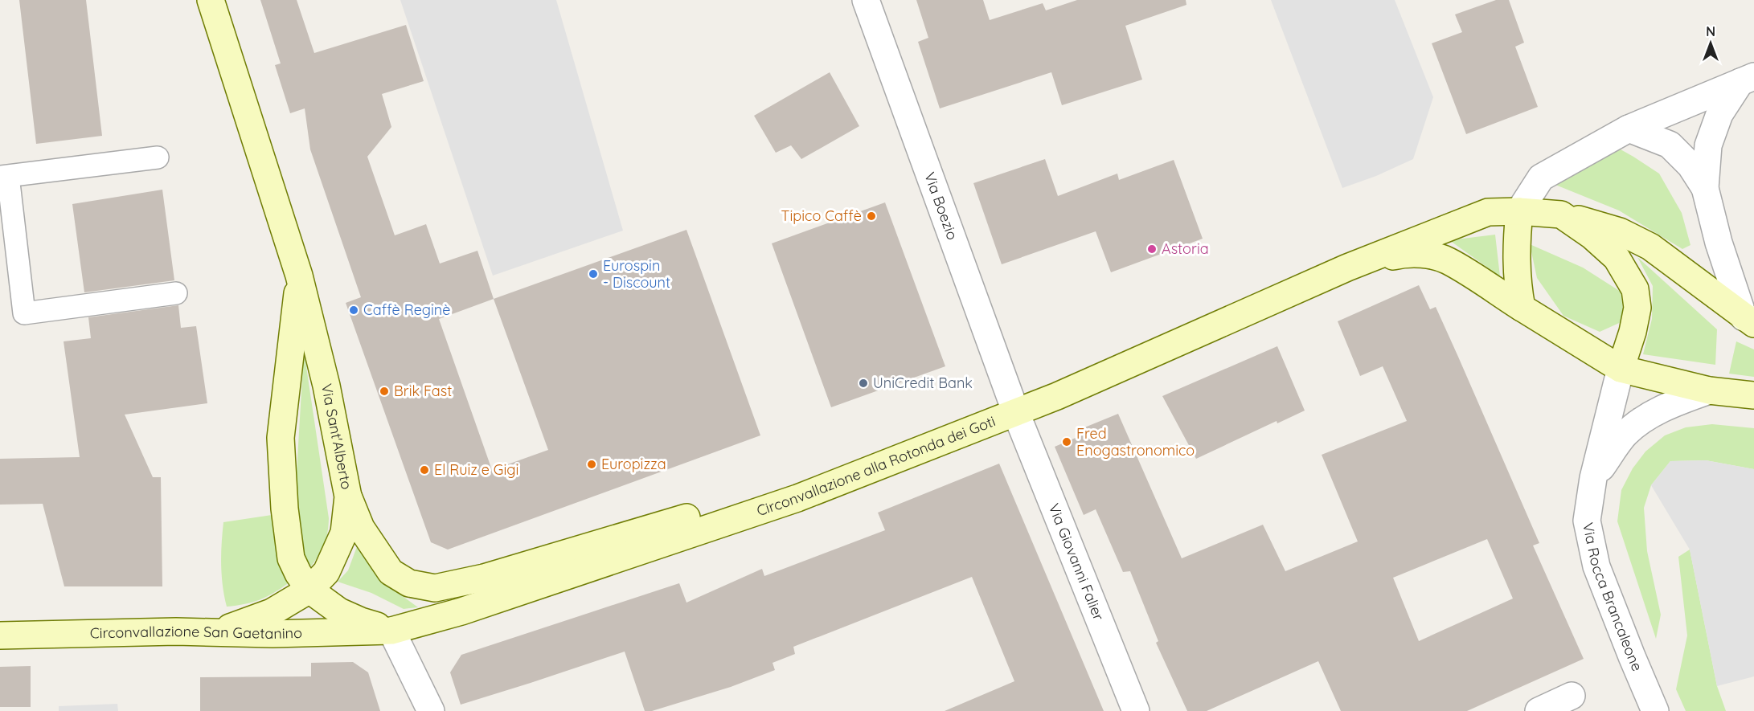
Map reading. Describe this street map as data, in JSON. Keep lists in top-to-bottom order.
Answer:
{
  "streets": {
    "street": [
      "Via Boezio",
      "Via Sant'Alberto",
      "Circonvallazione alla Rotonda dei Goti",
      "Via Giovanni Falier",
      "Via Rocca Brancaleone",
      "Circonvallazione San Gaetanino"
    ]
  },
  "crossings": [
    ["Via Boezio", "Circonvallazione alla Rotonda dei Goti"],
    ["Via Boezio", "Via Giovanni Falier"],
    ["Via Sant'Alberto", "Circonvallazione alla Rotonda dei Goti"],
    ["Via Sant'Alberto", "Circonvallazione San Gaetanino"],
    ["Circonvallazione alla Rotonda dei Goti", "Via Giovanni Falier"],
    ["Circonvallazione alla Rotonda dei Goti", "Via Rocca Brancaleone"],
    ["Circonvallazione alla Rotonda dei Goti", "Circonvallazione San Gaetanino"]
  ],
  "places": [
    "Tipico Caffè",
    "Astoria",
    "Eurospin - Discount",
    "Caffè Reginè",
    "UniCredit Bank",
    "Brik Fast",
    "Fred Enogastronomico",
    "Europizza",
    "El Ruiz e Gigi"
  ],
  "north": "top"
}
